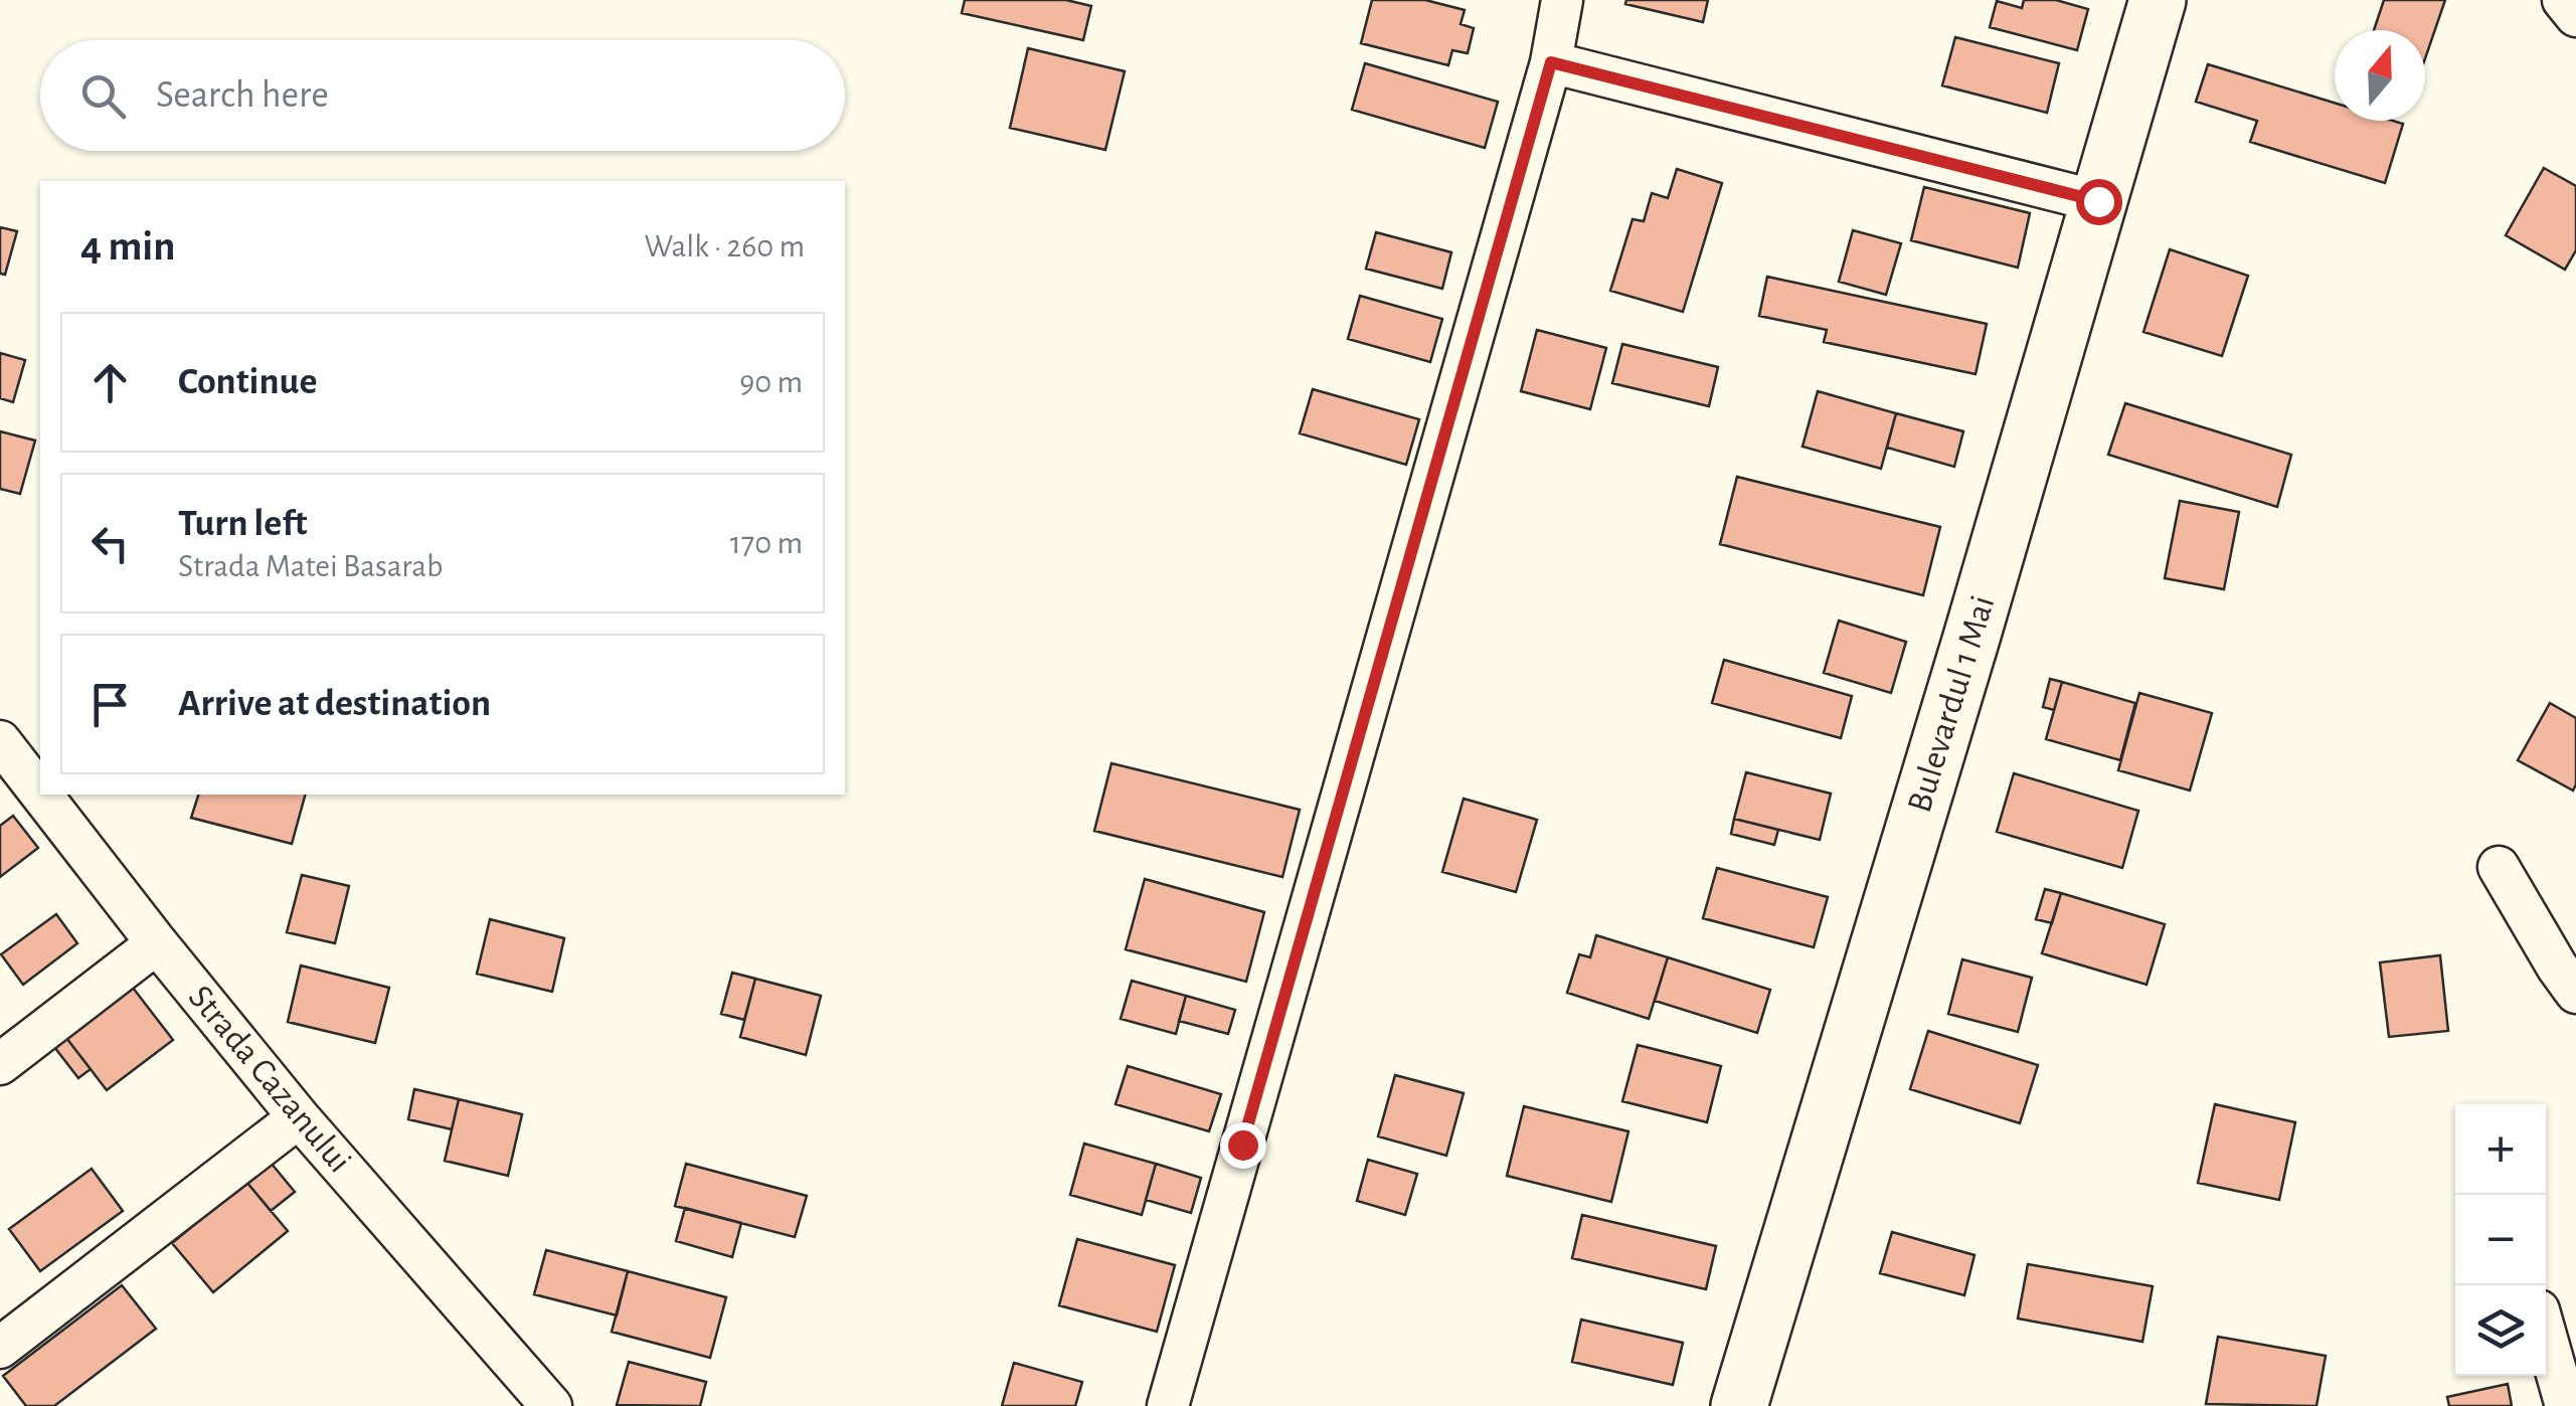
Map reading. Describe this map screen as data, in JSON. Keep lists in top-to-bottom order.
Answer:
{
  "streets": {
    "main road": ["Bulevardul 1 Mai"],
    "street": ["Strada Cazanului"]
  },
  "north": "top",
  "page": {
    "search": "Search here",
    "heading": ["4 min", "Walk · 260 m"],
    "list": [
      ["Continue", "90 m"],
      ["Turn left", "Strada Matei Basarab", "170 m"],
      "Arrive at destination"
    ],
    "map_buttons": ["+", "−"]
  }
}
